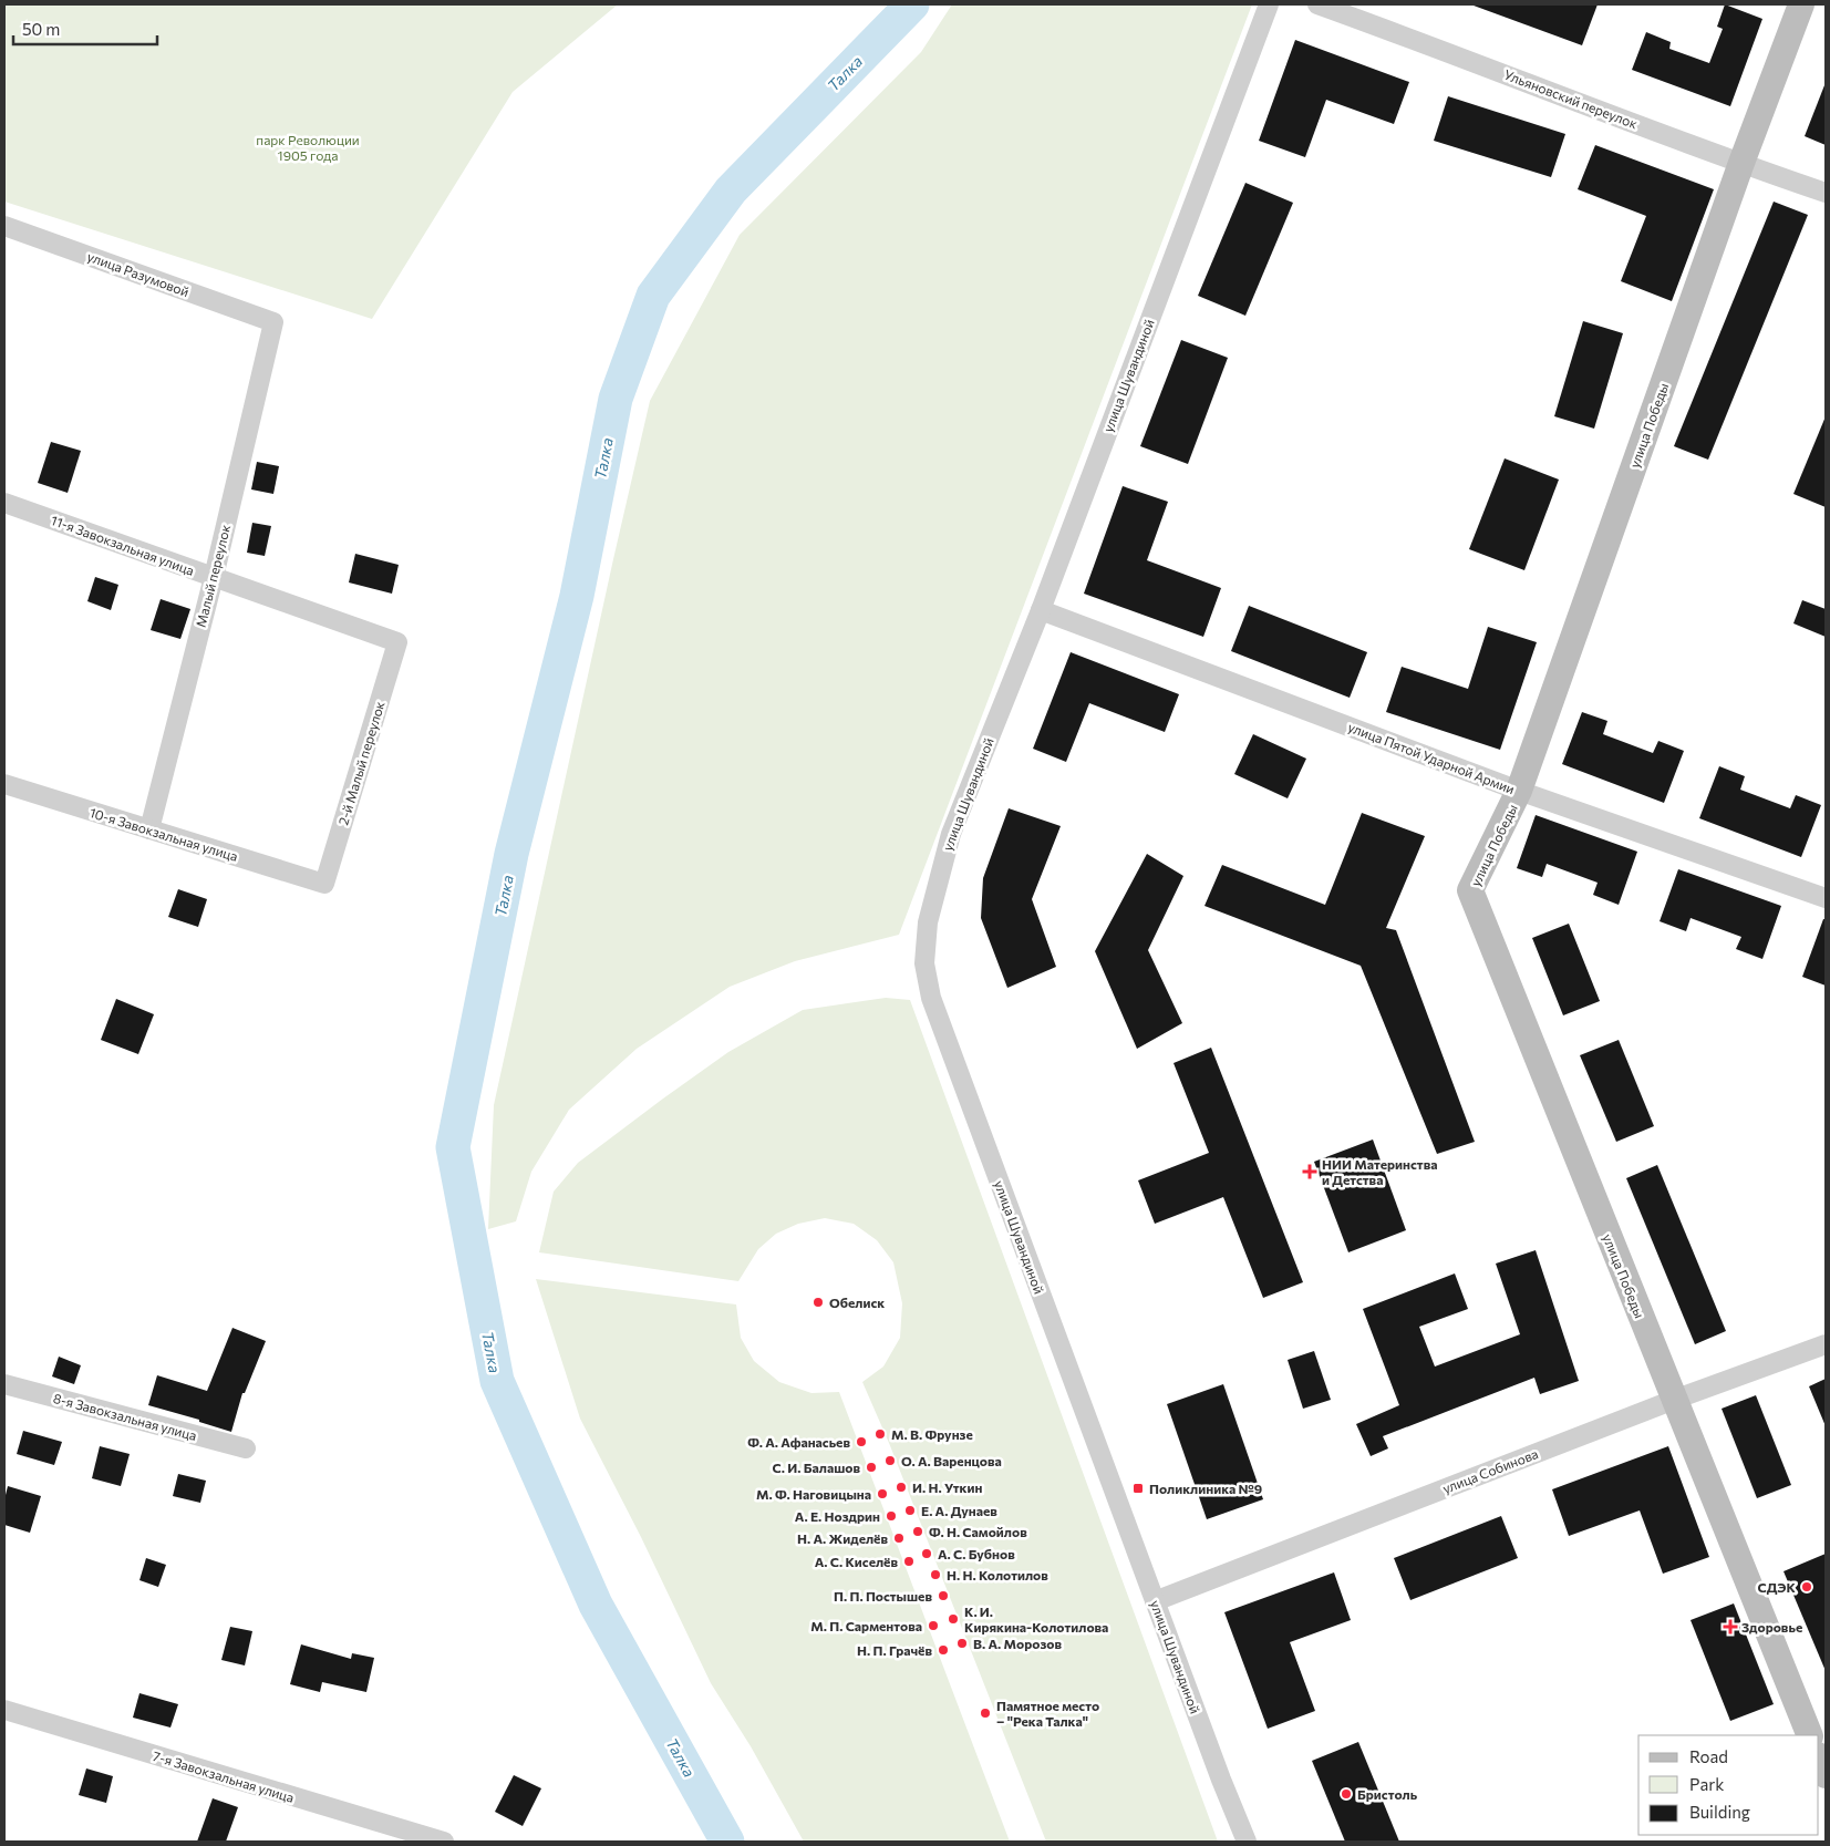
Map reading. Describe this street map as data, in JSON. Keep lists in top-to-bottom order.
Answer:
{
  "streets": {
    "street": [
      "Ульяновский переулок",
      "улица Разумовой",
      "улица Шувандиной",
      "улица Победы",
      "11-я Завокзальная улица",
      "Малый переулок",
      "улица Пятой Ударной Армии",
      "2-й Малый переулок",
      "10-я Завокзальная улица",
      "8-я Завокзальная улица",
      "улица Собинова",
      "7-я Завокзальная улица"
    ]
  },
  "crossings": [
    ["Ульяновский переулок", "улица Победы"],
    ["улица Разумовой", "Малый переулок"],
    ["улица Шувандиной", "улица Пятой Ударной Армии"],
    ["улица Шувандиной", "улица Собинова"],
    ["улица Победы", "улица Пятой Ударной Армии"],
    ["улица Победы", "улица Собинова"],
    ["11-я Завокзальная улица", "Малый переулок"],
    ["11-я Завокзальная улица", "2-й Малый переулок"],
    ["Малый переулок", "10-я Завокзальная улица"],
    ["2-й Малый переулок", "10-я Завокзальная улица"]
  ],
  "water": ["Талка"],
  "parks": ["парк Революции 1905 года"],
  "places": {
    "health": ["НИИ Материнства и Детства", "Здоровье"],
    "other": [
      "Обелиск",
      "М. В. Фрунзе",
      "Ф. А. Афанасьев",
      "О. А. Варенцова",
      "С. И. Балашов",
      "И. Н. Уткин",
      "М. Ф. Наговицына",
      "Е. А. Дунаев",
      "А. Е. Ноздрин",
      "Ф. Н. Самойлов",
      "Н. А. Жиделёв",
      "А. С. Бубнов",
      "А. С. Киселёв",
      "Н. Н. Колотилов",
      "СДЭК",
      "П. П. Постышев",
      "К. И. Кирякина-Колотилова",
      "М. П. Сарментова",
      "В. А. Морозов",
      "Н. П. Грачёв",
      "Памятное место – \"Река Талка\"",
      "Бристоль"
    ],
    "transit": ["Поликлиника №9"]
  },
  "legend": ["Road", "Park", "Building"],
  "scale_bar": "50 m"
}
